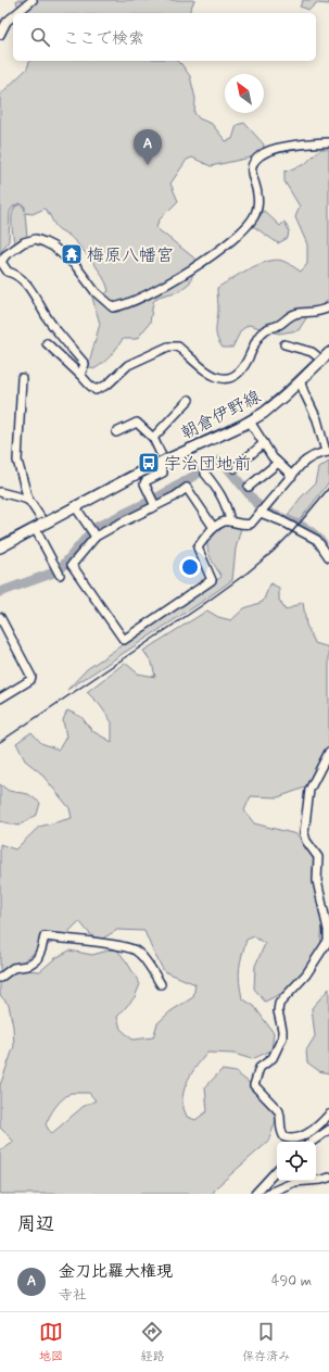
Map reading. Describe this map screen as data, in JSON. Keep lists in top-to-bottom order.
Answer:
{
  "streets": {
    "main road": ["朝倉伊野線"]
  },
  "places": {
    "temple": ["梅原八幡宮"],
    "bus stop": ["宇治団地前"]
  },
  "north": "top left",
  "page": {
    "search": "ここで検索",
    "pins": "A",
    "heading": "周辺",
    "list": [
      {
        "mark": "A",
        "name": "金刀比羅大権現",
        "note": "寺社",
        "value": "490 m"
      }
    ],
    "nav": ["地図", "経路", "保存済み"]
  }
}
